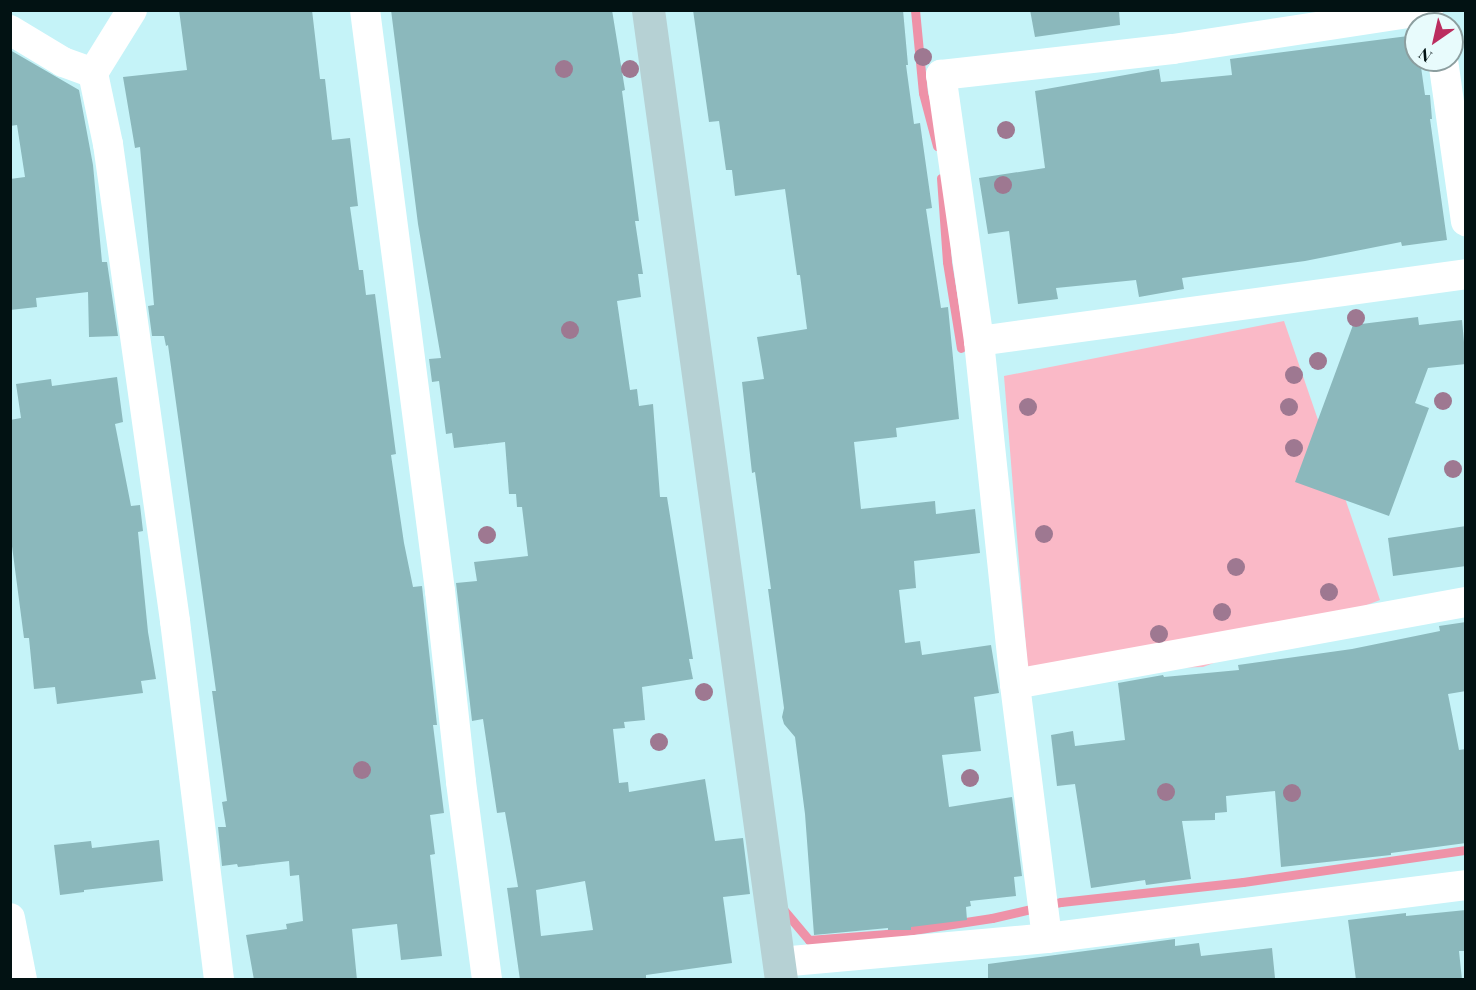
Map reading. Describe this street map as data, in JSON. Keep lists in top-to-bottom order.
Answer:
{
  "north": "bottom left"
}
